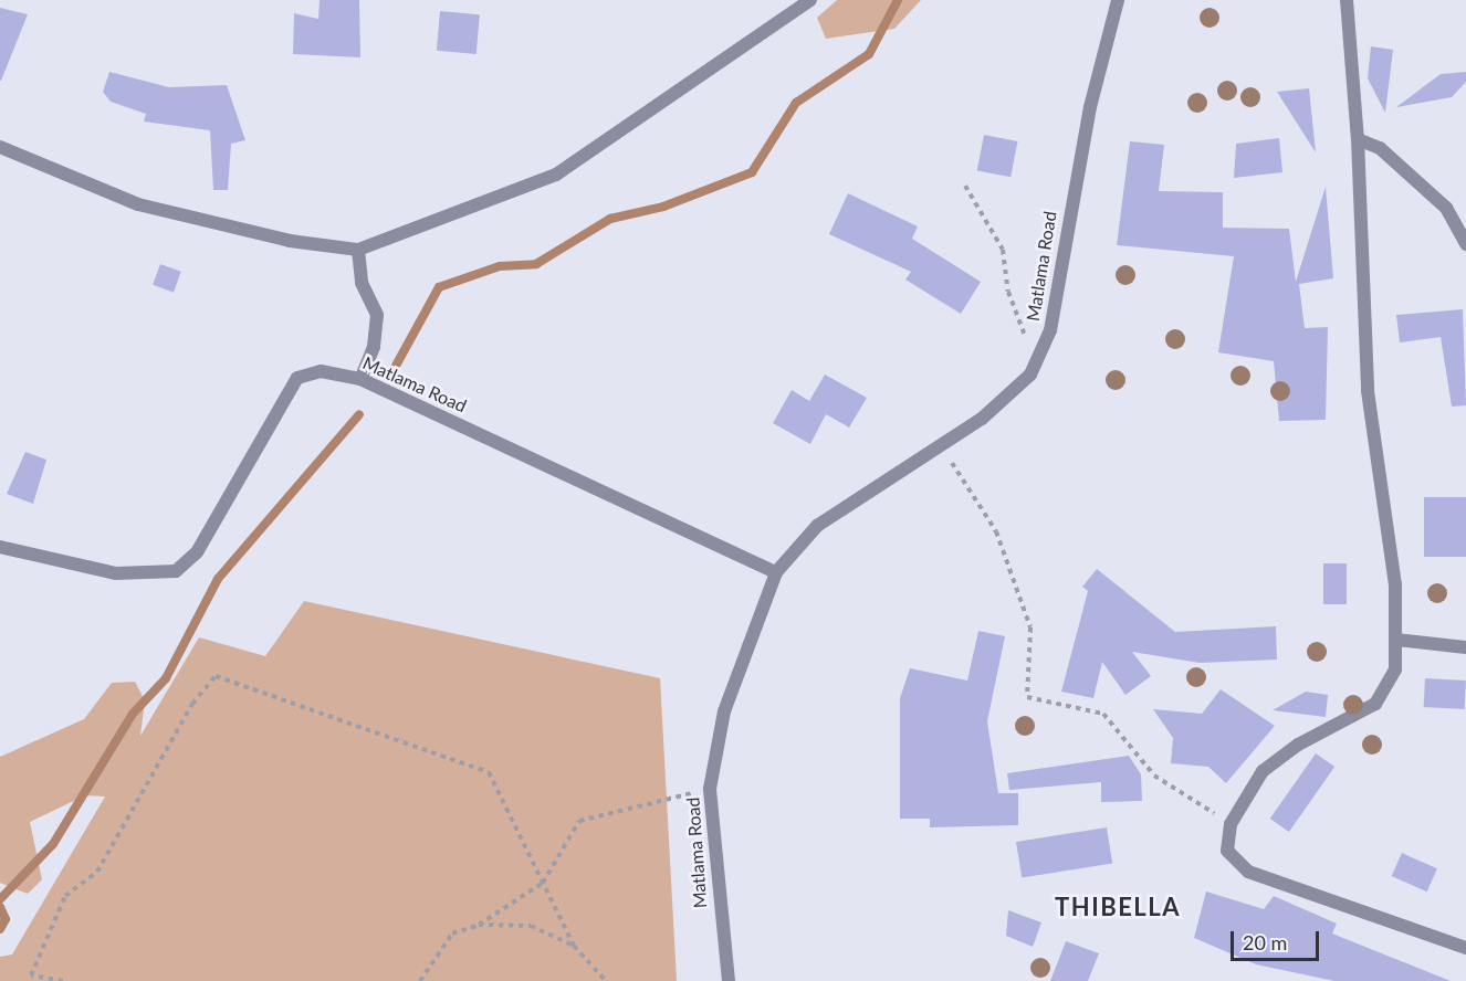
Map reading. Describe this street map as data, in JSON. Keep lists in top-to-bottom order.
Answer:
{
  "streets": {
    "street": ["Matlama Road"]
  },
  "districts": ["THIBELLA"],
  "scale_bar": "20 m"
}
